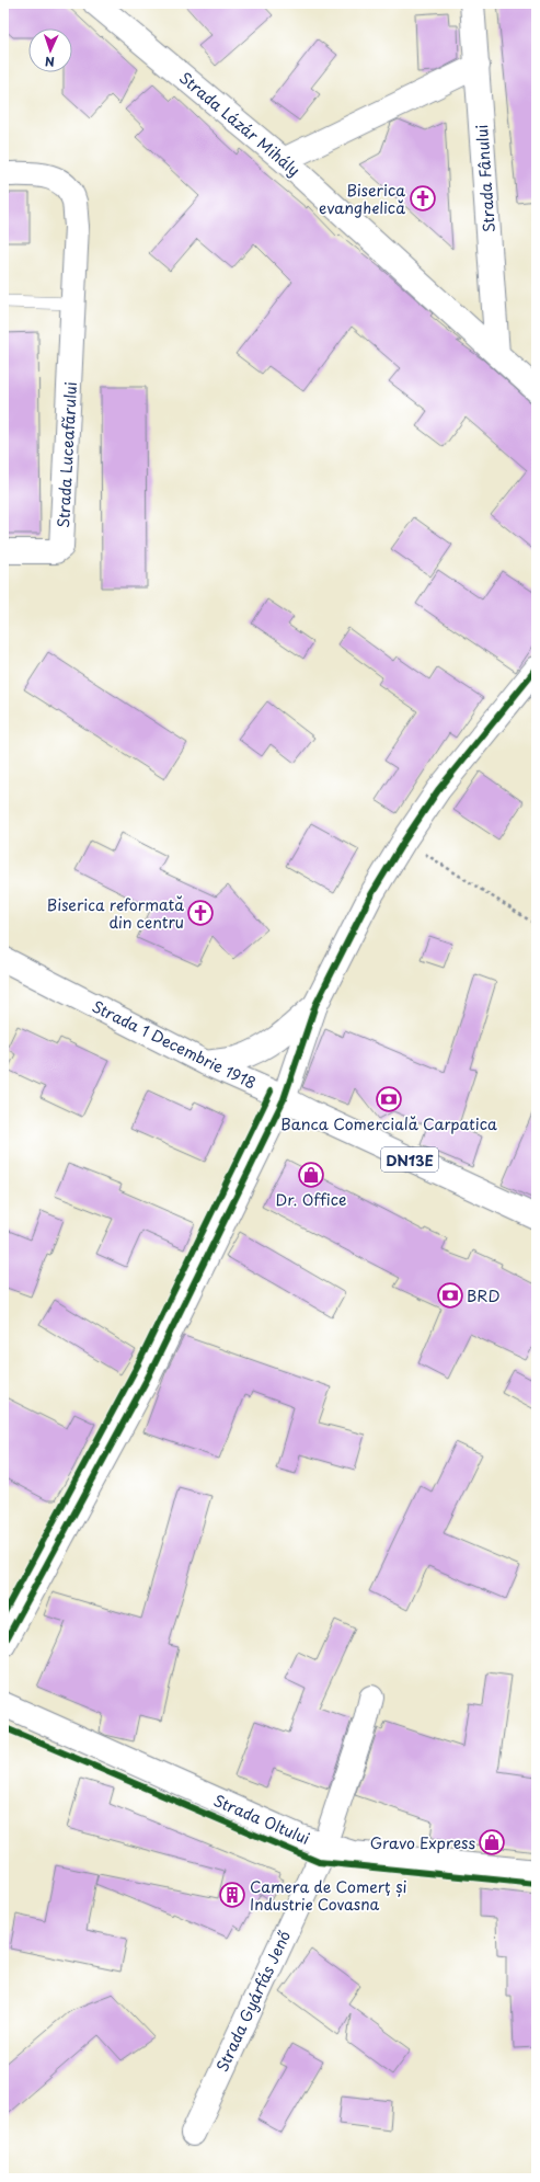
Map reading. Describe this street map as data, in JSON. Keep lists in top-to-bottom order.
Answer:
{
  "streets": {
    "street": [
      "Strada Lázár Mihály",
      "Strada Fânului",
      "Strada Luceafărului",
      "Strada 1 Decembrie 1918",
      "DN13E",
      "Strada Oltului",
      "Strada Gyárfás Jenő"
    ]
  },
  "crossings": [
    ["Strada Lázár Mihály", "Strada Fânului"],
    ["Strada Oltului", "Strada Gyárfás Jenő"]
  ],
  "places": {
    "church": ["Biserica evanghelică", "Biserica reformată din centru"],
    "bank": ["Banca Comercială Carpatica", "BRD"],
    "shop": ["Dr. Office", "Gravo Express"],
    "building": ["Camera de Comerț și Industrie Covasna"]
  },
  "north": "bottom"
}
